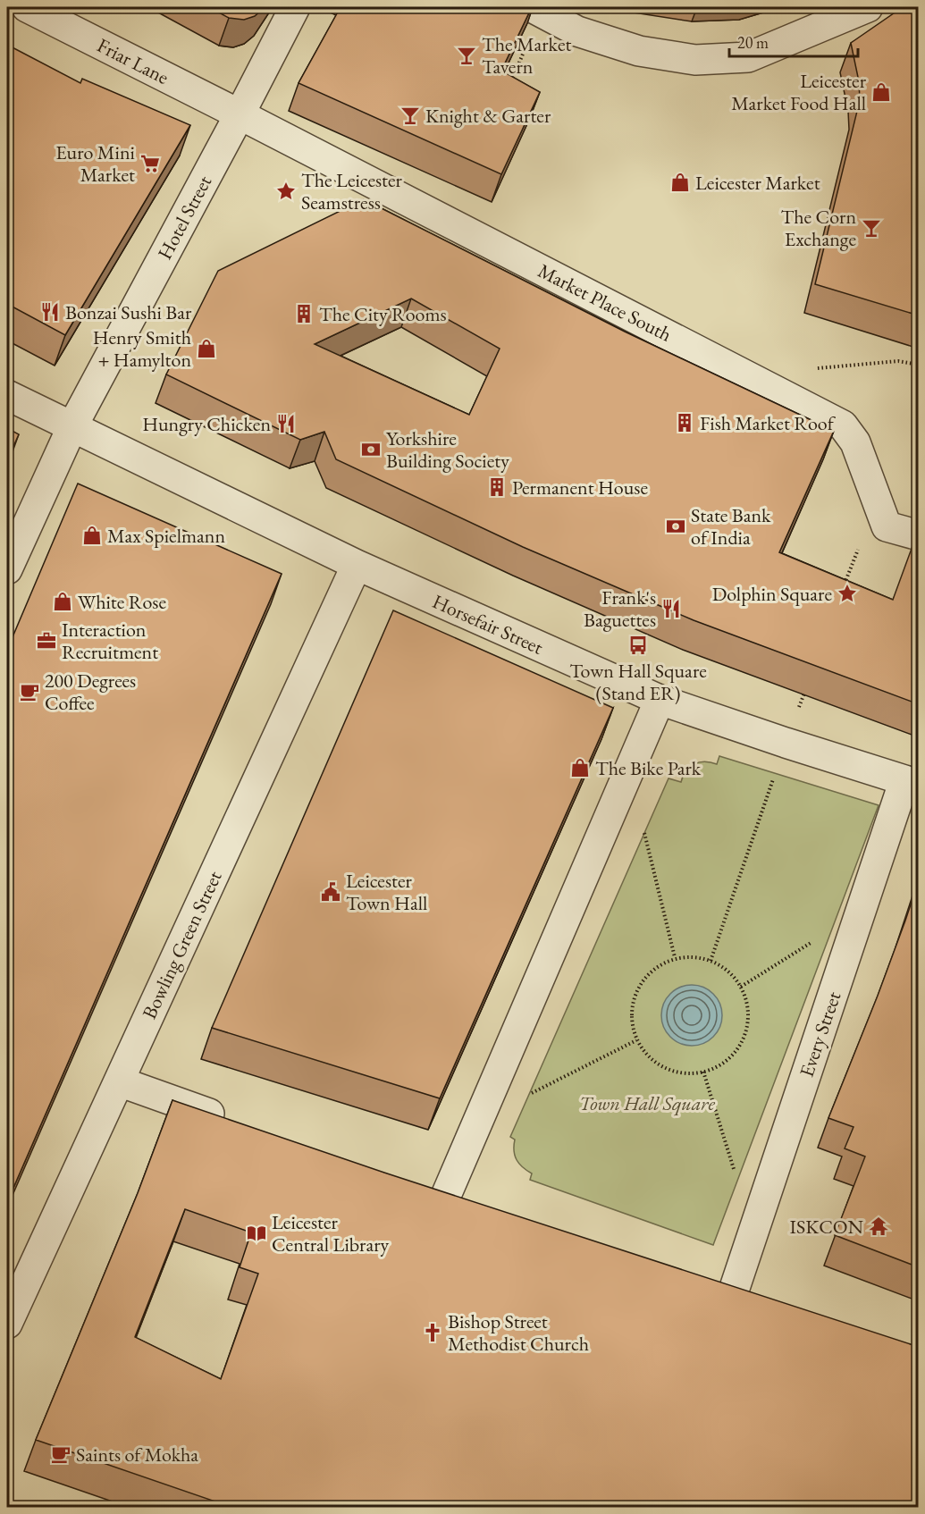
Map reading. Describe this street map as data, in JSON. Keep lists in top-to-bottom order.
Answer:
{
  "streets": {
    "street": [
      "Friar Lane",
      "Hotel Street",
      "Market Place South",
      "Horsefair Street",
      "Bowling Green Street",
      "Every Street"
    ]
  },
  "crossings": [
    ["Friar Lane", "Hotel Street"],
    ["Friar Lane", "Market Place South"],
    ["Hotel Street", "Market Place South"],
    ["Hotel Street", "Horsefair Street"],
    ["Horsefair Street", "Bowling Green Street"],
    ["Horsefair Street", "Every Street"]
  ],
  "parks": ["Town Hall Square"],
  "places": {
    "bar": ["The Market Tavern", "Knight & Garter", "The Corn Exchange"],
    "shop": [
      "Leicester Market Food Hall",
      "Leicester Market",
      "Henry Smith + Hamylton",
      "Max Spielmann",
      "White Rose",
      "The Bike Park"
    ],
    "supermarket": ["Euro Mini Market"],
    "place": ["The Leicester Seamstress", "Dolphin Square"],
    "restaurant": ["Bonzai Sushi Bar", "Hungry Chicken", "Frank's Baguettes"],
    "building": ["The City Rooms", "Fish Market Roof", "Permanent House"],
    "bank": ["Yorkshire Building Society", "State Bank of India"],
    "office": ["Interaction Recruitment"],
    "bus stop": ["Town Hall Square (Stand ER)"],
    "cafe": ["200 Degrees Coffee", "Saints of Mokha"],
    "public building": ["Leicester Town Hall"],
    "temple": ["ISKCON"],
    "library": ["Leicester Central Library"],
    "church": ["Bishop Street Methodist Church"]
  },
  "scale_bar": "20 m"
}
